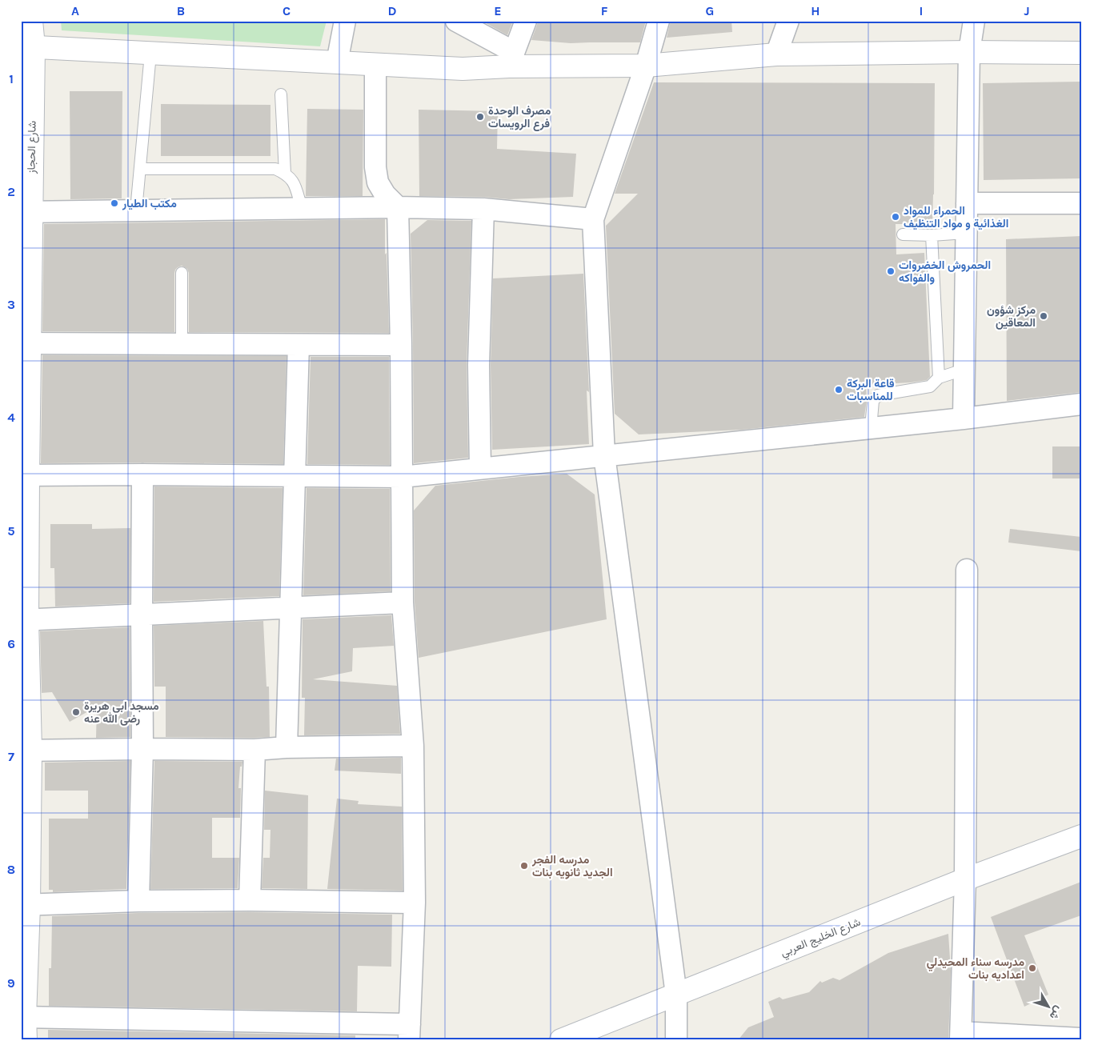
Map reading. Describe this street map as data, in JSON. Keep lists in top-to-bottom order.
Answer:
{
  "streets": {
    "main road": ["شارع الحجاز", "شارع الخليج العربي"]
  },
  "places": [
    "مصرف الوحدة فرع الرويسات",
    "مكتب الطيار",
    "الحمراء للمواد الغذائية و مواد التنظيف",
    "الحمروش الخضروات والفواكه",
    "مركز شؤون المعاقين",
    "قاعة البركة للمناسبات",
    "مسجد ابي هريرة رضى الله عنه",
    "مدرسه الفجر الجديد ثانويه بنات",
    "مدرسه سناء المحيدلي اعداديه بنات"
  ],
  "north": "bottom right",
  "grid": {
    "columns": [
      "A",
      "B",
      "C",
      "D",
      "E",
      "F",
      "G",
      "H",
      "I",
      "J"
    ],
    "rows": [
      "1",
      "2",
      "3",
      "4",
      "5",
      "6",
      "7",
      "8",
      "9"
    ]
  }
}
